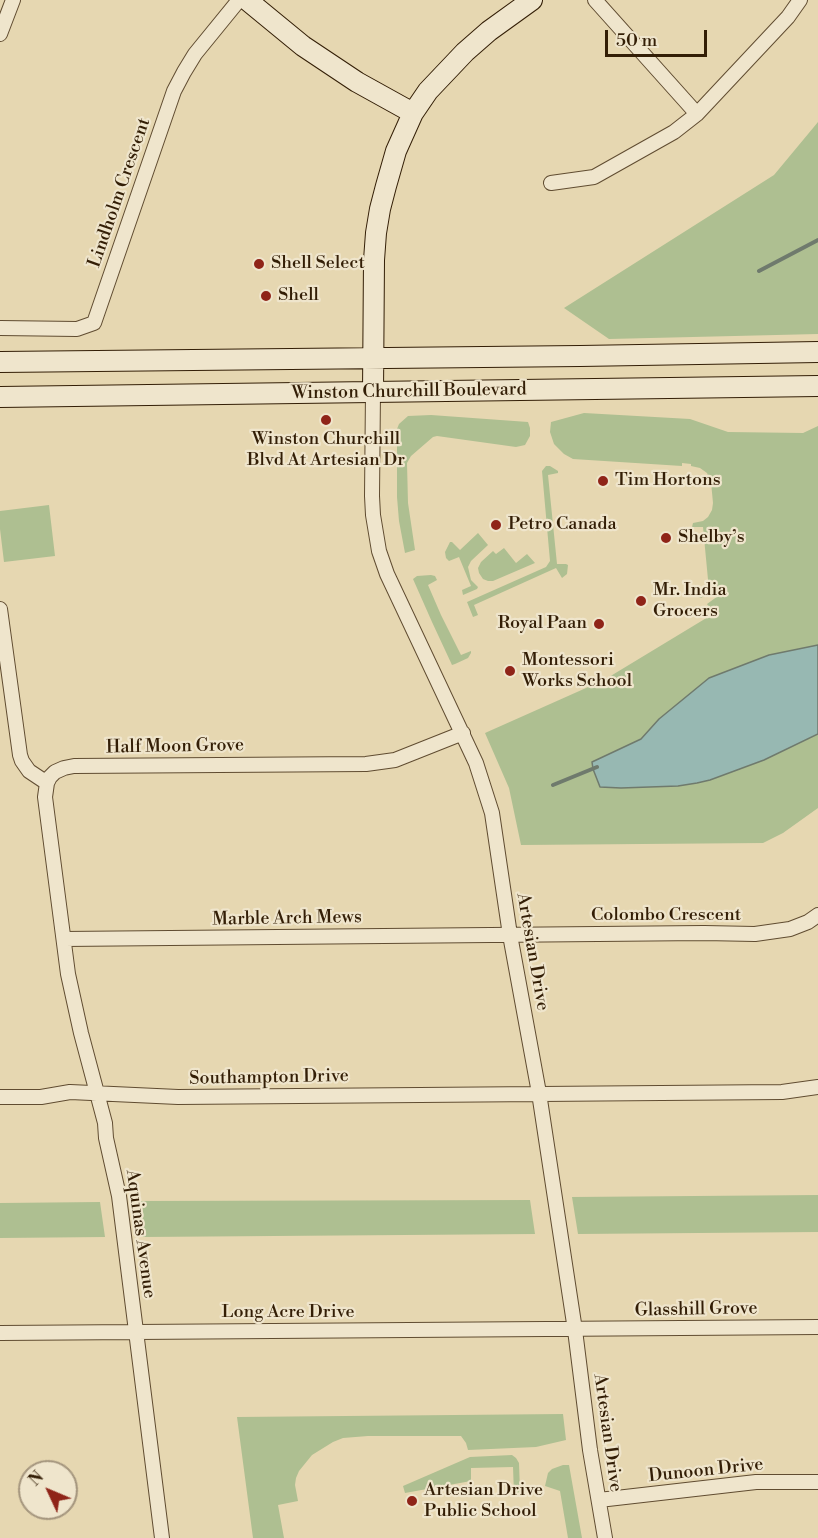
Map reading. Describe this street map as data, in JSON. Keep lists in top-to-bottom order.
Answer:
{
  "streets": {
    "main road": ["Winston Churchill Boulevard"],
    "street": [
      "Lindholm Crescent",
      "Half Moon Grove",
      "Colombo Crescent",
      "Marble Arch Mews",
      "Artesian Drive",
      "Southampton Drive",
      "Aquinas Avenue",
      "Glasshill Grove",
      "Long Acre Drive",
      "Dunoon Drive"
    ]
  },
  "crossings": [
    ["Winston Churchill Boulevard", "Artesian Drive"],
    ["Half Moon Grove", "Artesian Drive"],
    ["Colombo Crescent", "Marble Arch Mews"],
    ["Colombo Crescent", "Artesian Drive"],
    ["Marble Arch Mews", "Artesian Drive"],
    ["Marble Arch Mews", "Aquinas Avenue"],
    ["Artesian Drive", "Southampton Drive"],
    ["Artesian Drive", "Glasshill Grove"],
    ["Artesian Drive", "Long Acre Drive"],
    ["Artesian Drive", "Dunoon Drive"],
    ["Southampton Drive", "Aquinas Avenue"],
    ["Aquinas Avenue", "Long Acre Drive"],
    ["Glasshill Grove", "Long Acre Drive"]
  ],
  "places": [
    "Shell Select",
    "Shell",
    "Winston Churchill Blvd At Artesian Dr",
    "Tim Hortons",
    "Petro Canada",
    "Shelby’s",
    "Mr. India Grocers",
    "Royal Paan",
    "Montessori Works School",
    "Artesian Drive Public School"
  ],
  "scale_bar": "50 m",
  "north": "top left"
}
